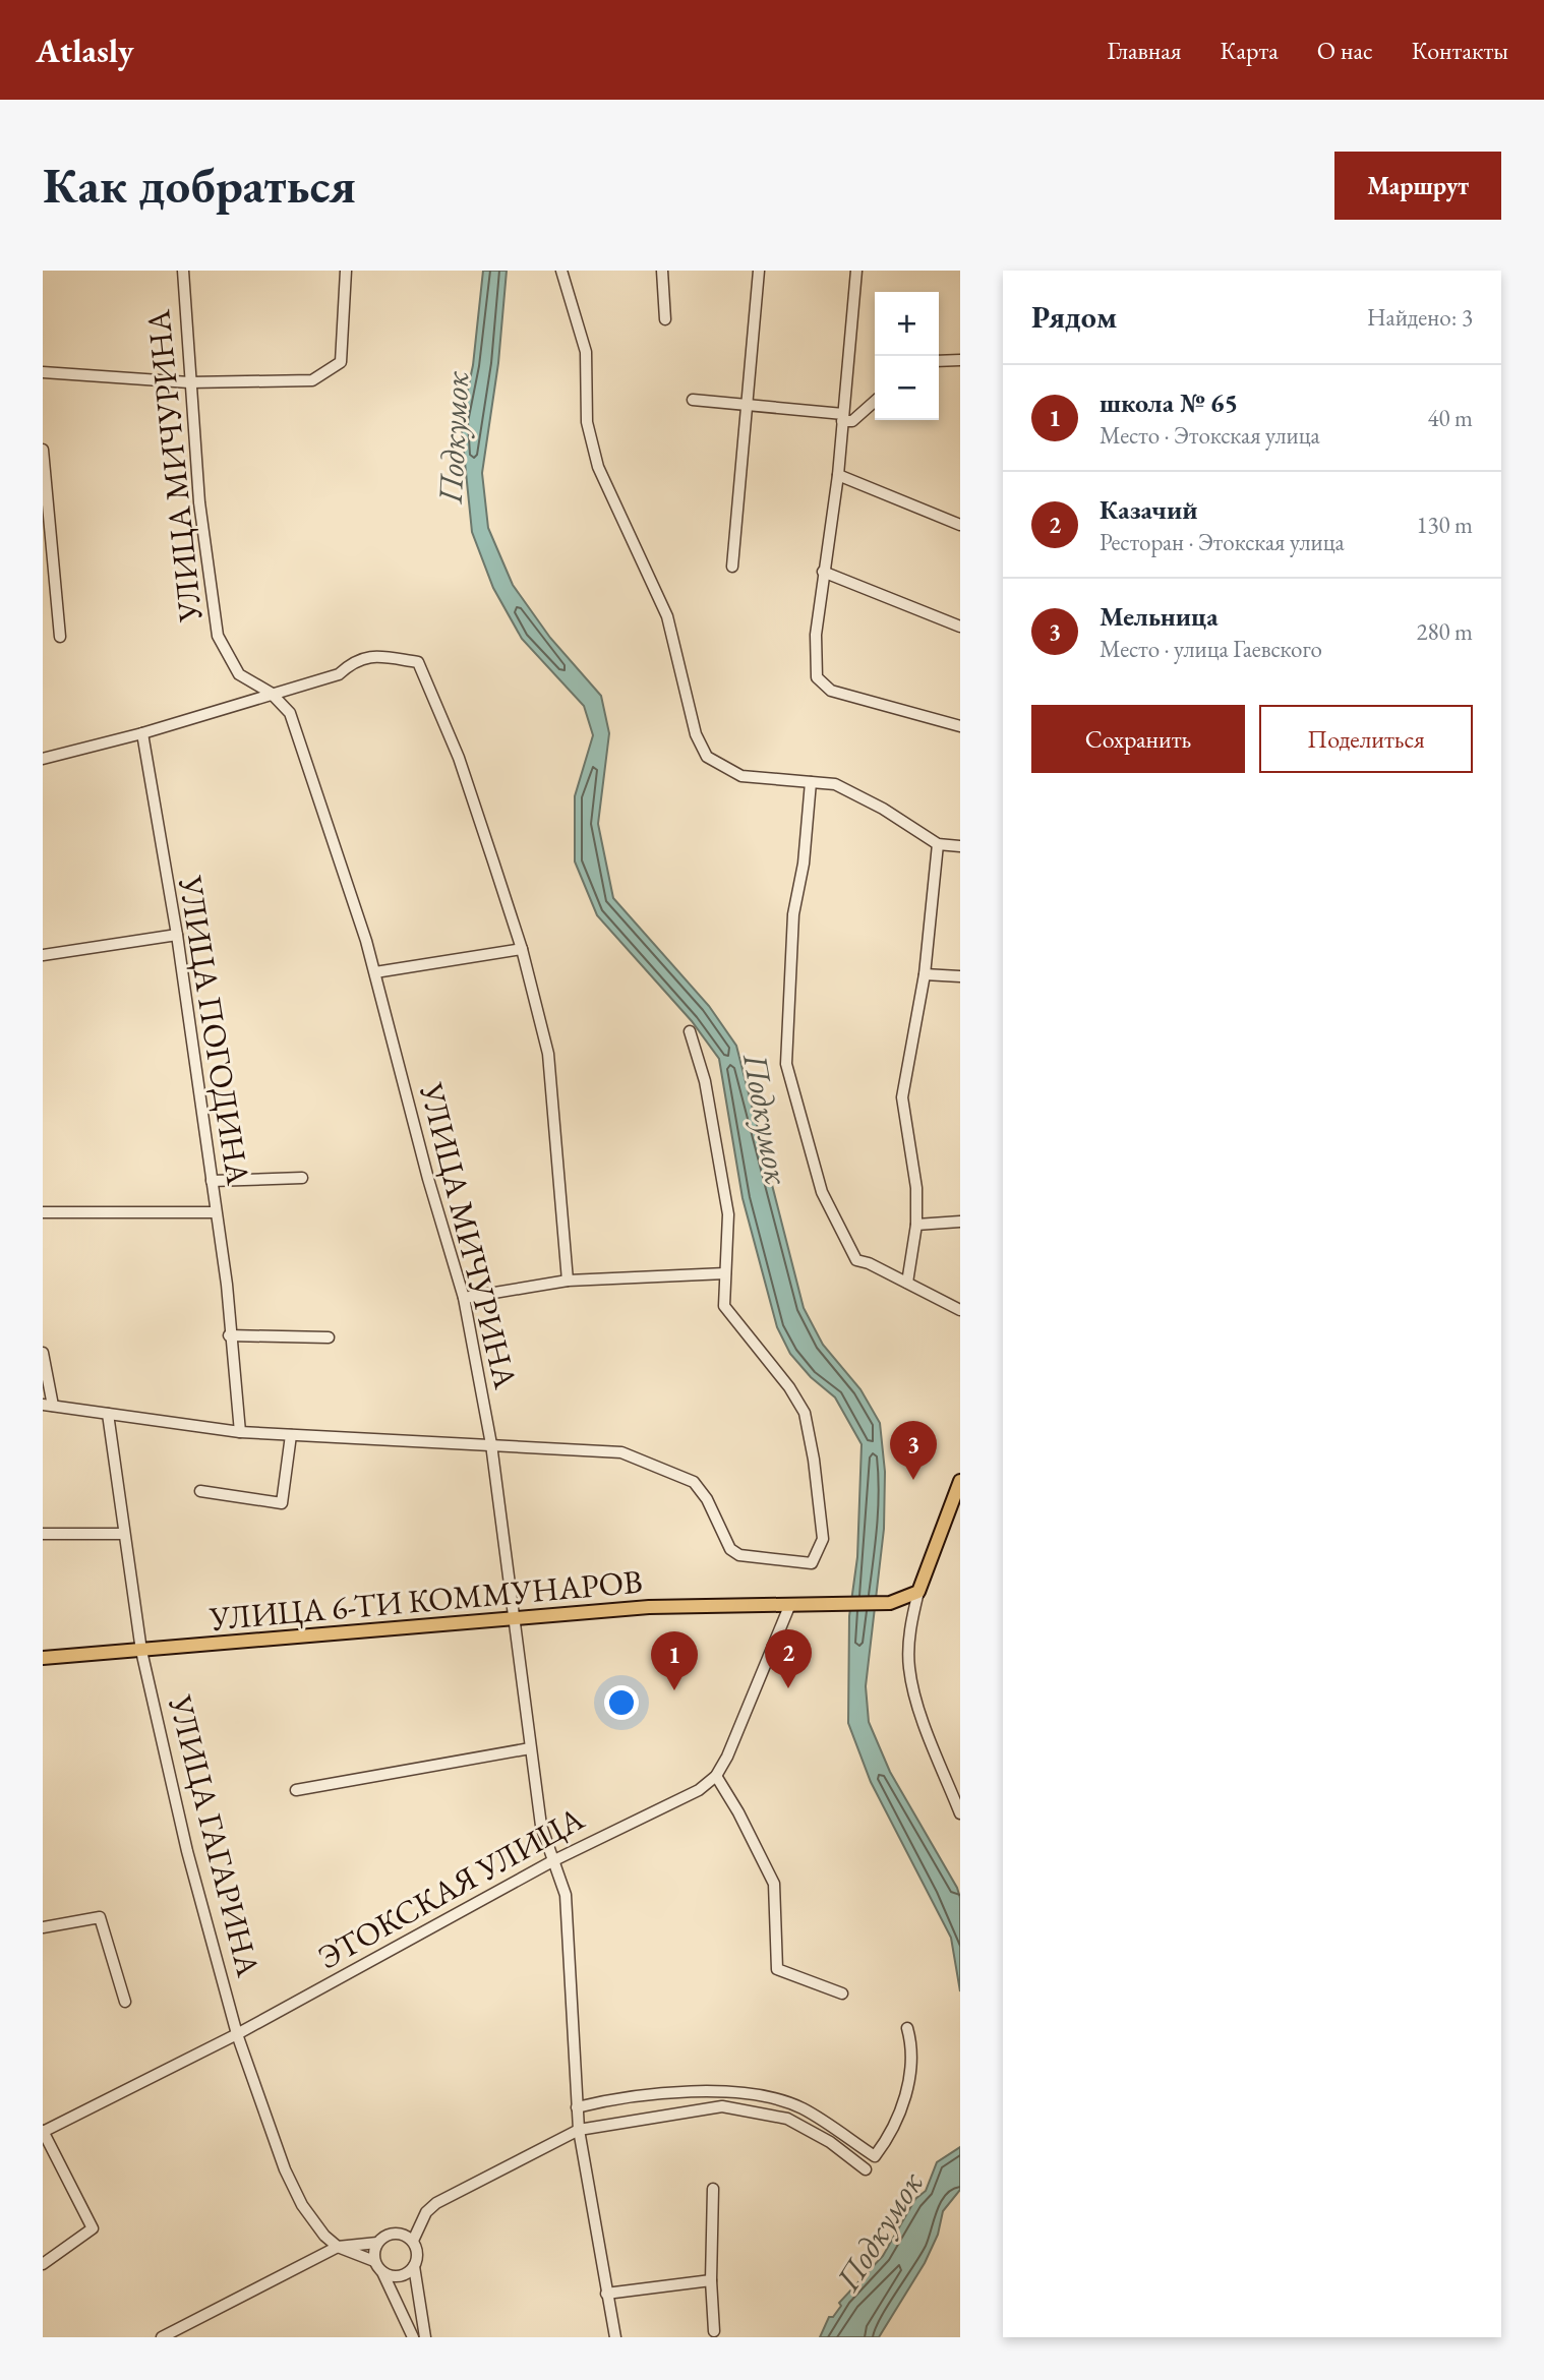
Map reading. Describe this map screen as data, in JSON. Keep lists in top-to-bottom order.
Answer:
{
  "streets": {
    "main road": ["УЛИЦА 6-ТИ КОММУНАРОВ"],
    "street": [
      "УЛИЦА МИЧУРИНА",
      "УЛИЦА ПОГОДИНА",
      "УЛИЦА ГАГАРИНА",
      "ЭТОКСКАЯ УЛИЦА"
    ]
  },
  "crossings": [
    ["УЛИЦА МИЧУРИНА", "УЛИЦА 6-ТИ КОММУНАРОВ"],
    ["УЛИЦА МИЧУРИНА", "ЭТОКСКАЯ УЛИЦА"],
    ["УЛИЦА 6-ТИ КОММУНАРОВ", "УЛИЦА ГАГАРИНА"],
    ["УЛИЦА 6-ТИ КОММУНАРОВ", "ЭТОКСКАЯ УЛИЦА"],
    ["УЛИЦА ГАГАРИНА", "ЭТОКСКАЯ УЛИЦА"]
  ],
  "water": ["Подкумок"],
  "page": {
    "header": "Atlasly",
    "nav": [
      "Главная",
      "Карта",
      "О нас",
      "Контакты"
    ],
    "buttons": [
      "Маршрут",
      ["Сохранить", "Поделиться"]
    ],
    "title": "Как добраться",
    "heading": ["Рядом", "Найдено: 3"],
    "map_buttons": ["+", "−"],
    "list": [
      {
        "mark": "1",
        "name": "школа № 65",
        "note": "Место · Этокская улица",
        "value": "40 m"
      },
      {
        "mark": "2",
        "name": "Казачий",
        "note": "Ресторан · Этокская улица",
        "value": "130 m"
      },
      {
        "mark": "3",
        "name": "Мельница",
        "note": "Место · улица Гаевского",
        "value": "280 m"
      }
    ],
    "pins": ["3", "2", "1"]
  }
}
